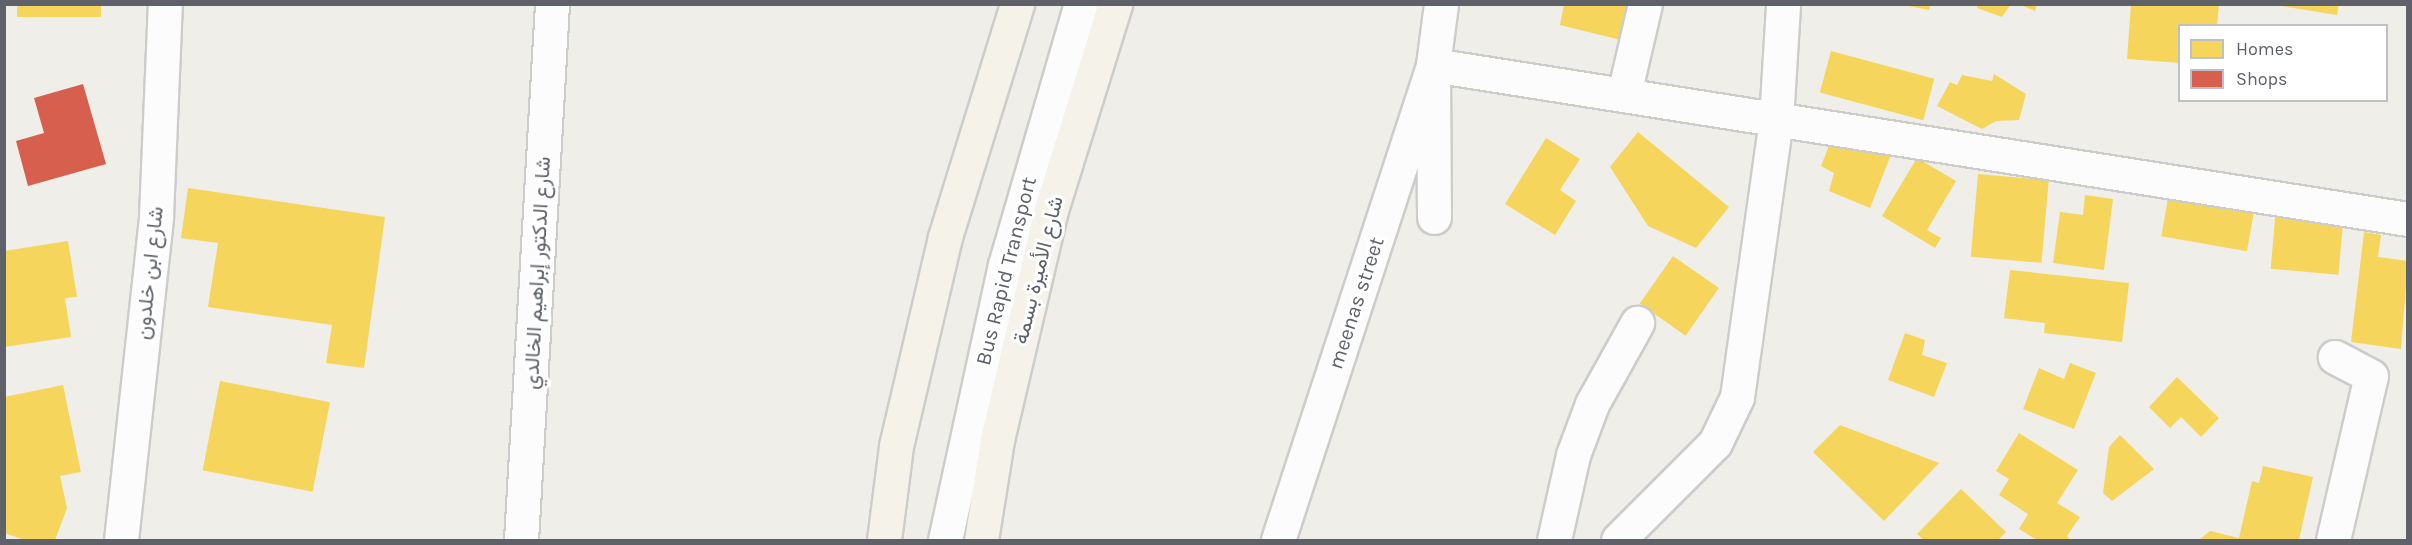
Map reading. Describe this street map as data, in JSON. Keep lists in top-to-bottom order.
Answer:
{
  "streets": {
    "main road": ["شارع الأميرة بسمة"],
    "street": [
      "Bus Rapid Transport",
      "شارع ابن خلدون",
      "شارع الدكتور إبراهيم الخالدي",
      "meenas street"
    ]
  },
  "legend": ["Homes", "Shops"]
}
